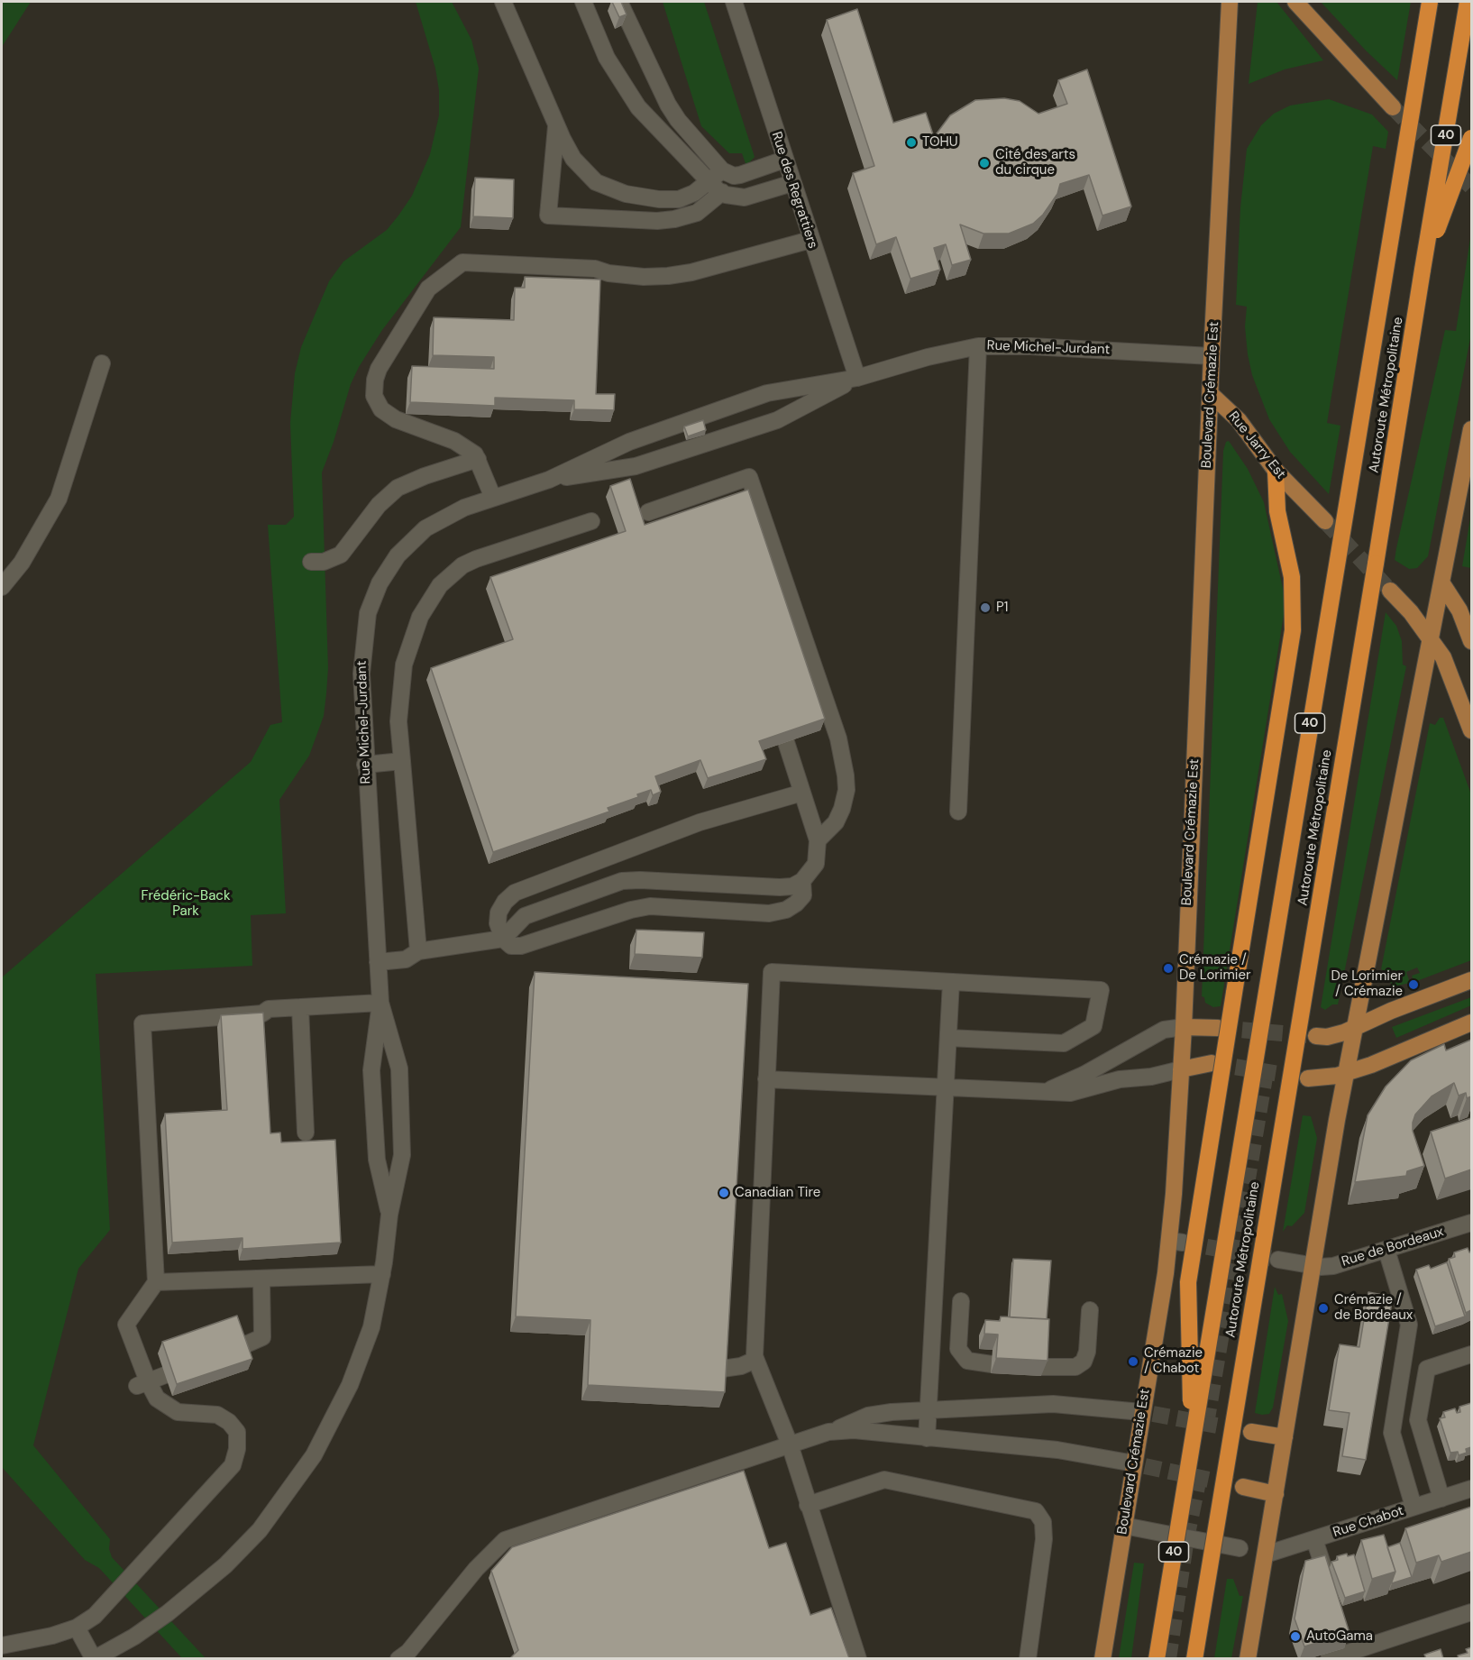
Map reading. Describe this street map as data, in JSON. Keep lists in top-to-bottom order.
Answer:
{
  "streets": {
    "highway": ["40", "Autoroute Métropolitaine"],
    "main road": ["Boulevard Crémazie Est", "Rue Jarry Est"],
    "street": [
      "Rue des Regrattiers",
      "Rue Michel-Jurdant",
      "Rue de Bordeaux",
      "Rue Chabot"
    ]
  },
  "crossings": [
    ["Rue des Regrattiers", "Rue Michel-Jurdant"],
    ["Rue Michel-Jurdant", "Boulevard Crémazie Est"],
    ["Boulevard Crémazie Est", "Rue Jarry Est"]
  ],
  "parks": ["Frédéric-Back Park"],
  "places": [
    "TOHU",
    "Cité des arts du cirque",
    "P1",
    "Crémazie / De Lorimier",
    "De Lorimier / Crémazie",
    "Canadian Tire",
    "Crémazie / de Bordeaux",
    "Crémazie / Chabot",
    "AutoGama"
  ]
}
